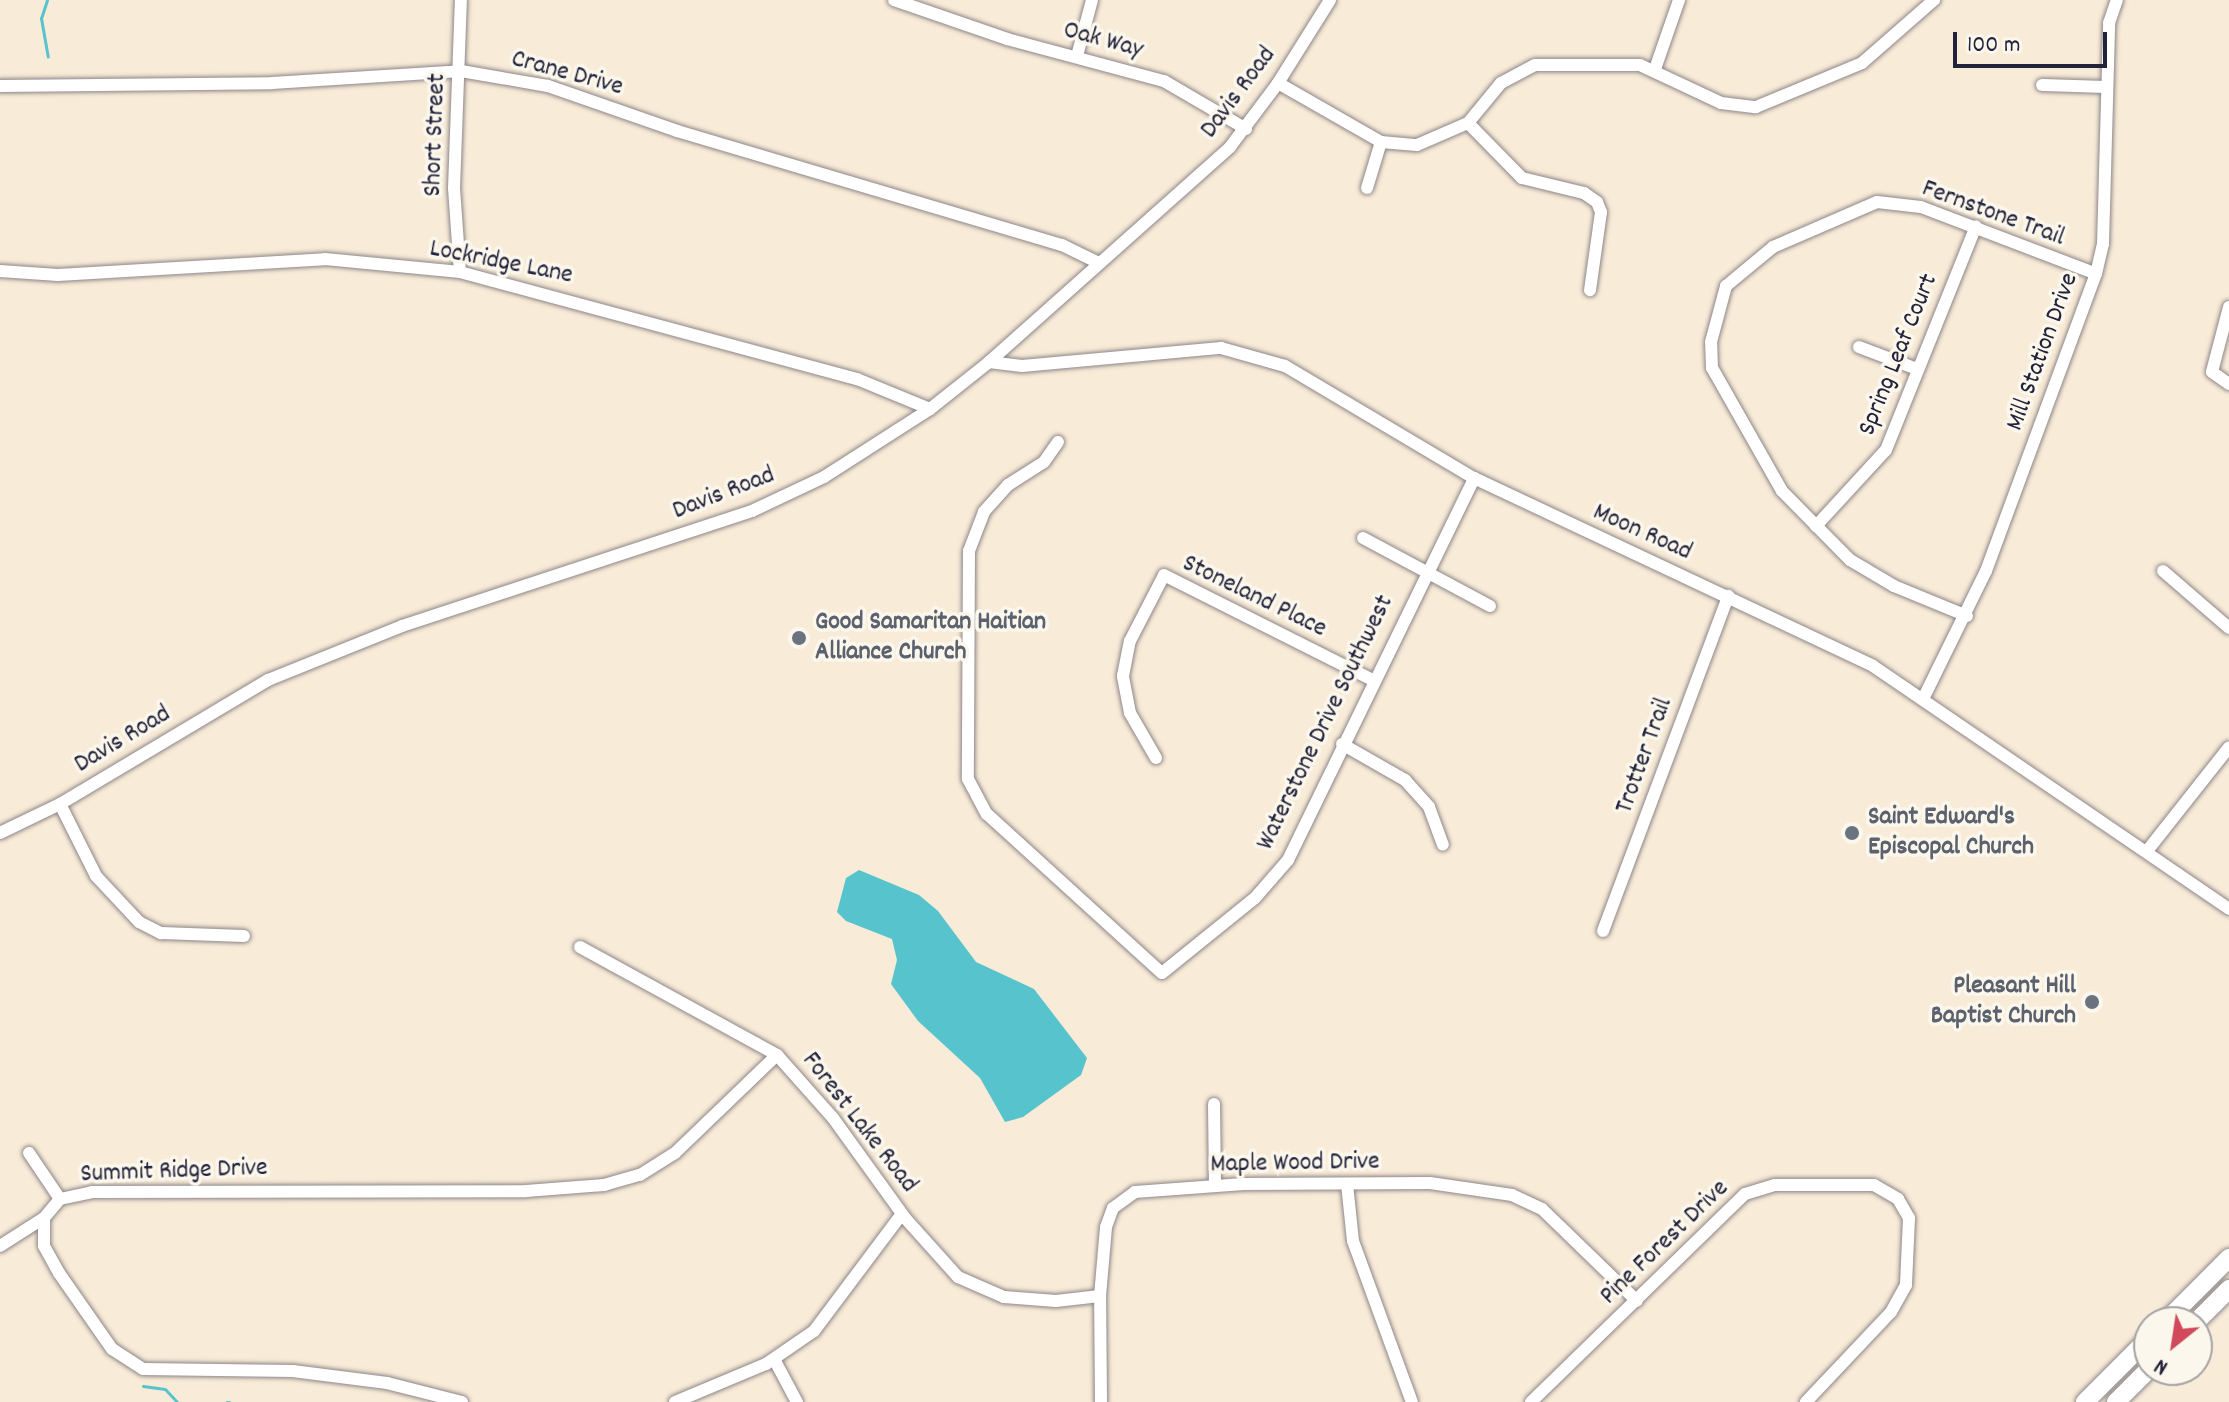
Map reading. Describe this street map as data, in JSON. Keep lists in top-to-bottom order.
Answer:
{
  "streets": {
    "street": [
      "Oak Way",
      "Crane Drive",
      "Davis Road",
      "Short Street",
      "Fernstone Trail",
      "Lockridge Lane",
      "Mill Station Drive",
      "Spring Leaf Court",
      "Moon Road",
      "Stoneland Place",
      "Waterstone Drive Southwest",
      "Trotter Trail",
      "Forest Lake Road",
      "Maple Wood Drive",
      "Summit Ridge Drive",
      "Pine Forest Drive"
    ]
  },
  "crossings": [
    ["Oak Way", "Davis Road"],
    ["Crane Drive", "Davis Road"],
    ["Crane Drive", "Short Street"],
    ["Davis Road", "Lockridge Lane"],
    ["Davis Road", "Moon Road"],
    ["Short Street", "Lockridge Lane"],
    ["Fernstone Trail", "Mill Station Drive"],
    ["Fernstone Trail", "Spring Leaf Court"],
    ["Mill Station Drive", "Moon Road"],
    ["Moon Road", "Waterstone Drive Southwest"],
    ["Moon Road", "Trotter Trail"],
    ["Stoneland Place", "Waterstone Drive Southwest"],
    ["Forest Lake Road", "Maple Wood Drive"],
    ["Forest Lake Road", "Summit Ridge Drive"],
    ["Maple Wood Drive", "Pine Forest Drive"]
  ],
  "places": ["Good Samaritan Haitian Alliance Church", "Saint Edward's Episcopal Church", "Pleasant Hill Baptist Church"],
  "scale_bar": "100 m",
  "north": "bottom left"
}
